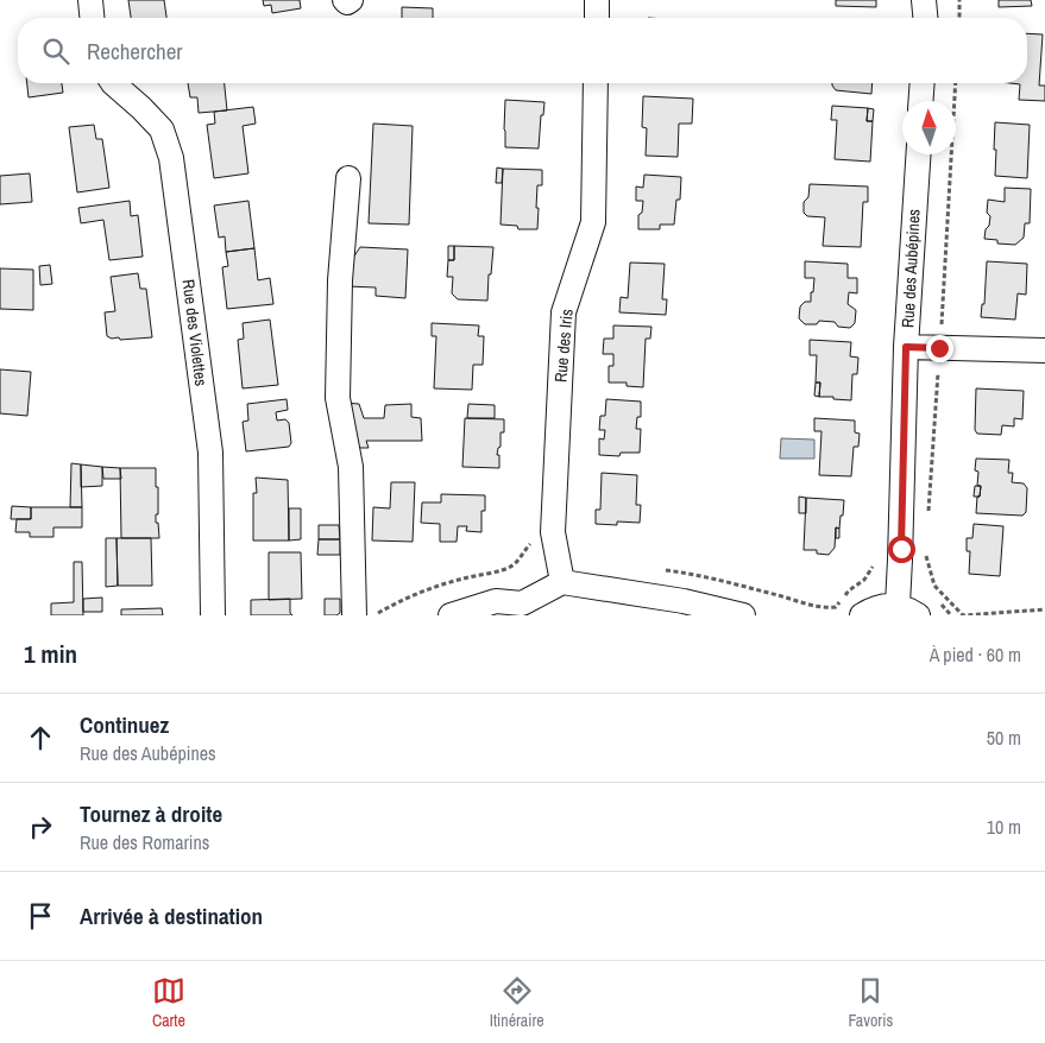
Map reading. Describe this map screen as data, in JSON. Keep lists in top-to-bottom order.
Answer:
{
  "streets": {
    "street": ["Rue des Aubépines", "Rue des Violettes", "Rue des Iris"]
  },
  "north": "top",
  "page": {
    "search": "Rechercher",
    "heading": ["1 min", "À pied · 60 m"],
    "list": [
      ["Continuez", "Rue des Aubépines", "50 m"],
      ["Tournez à droite", "Rue des Romarins", "10 m"],
      "Arrivée à destination"
    ],
    "nav": ["Carte", "Itinéraire", "Favoris"]
  }
}
